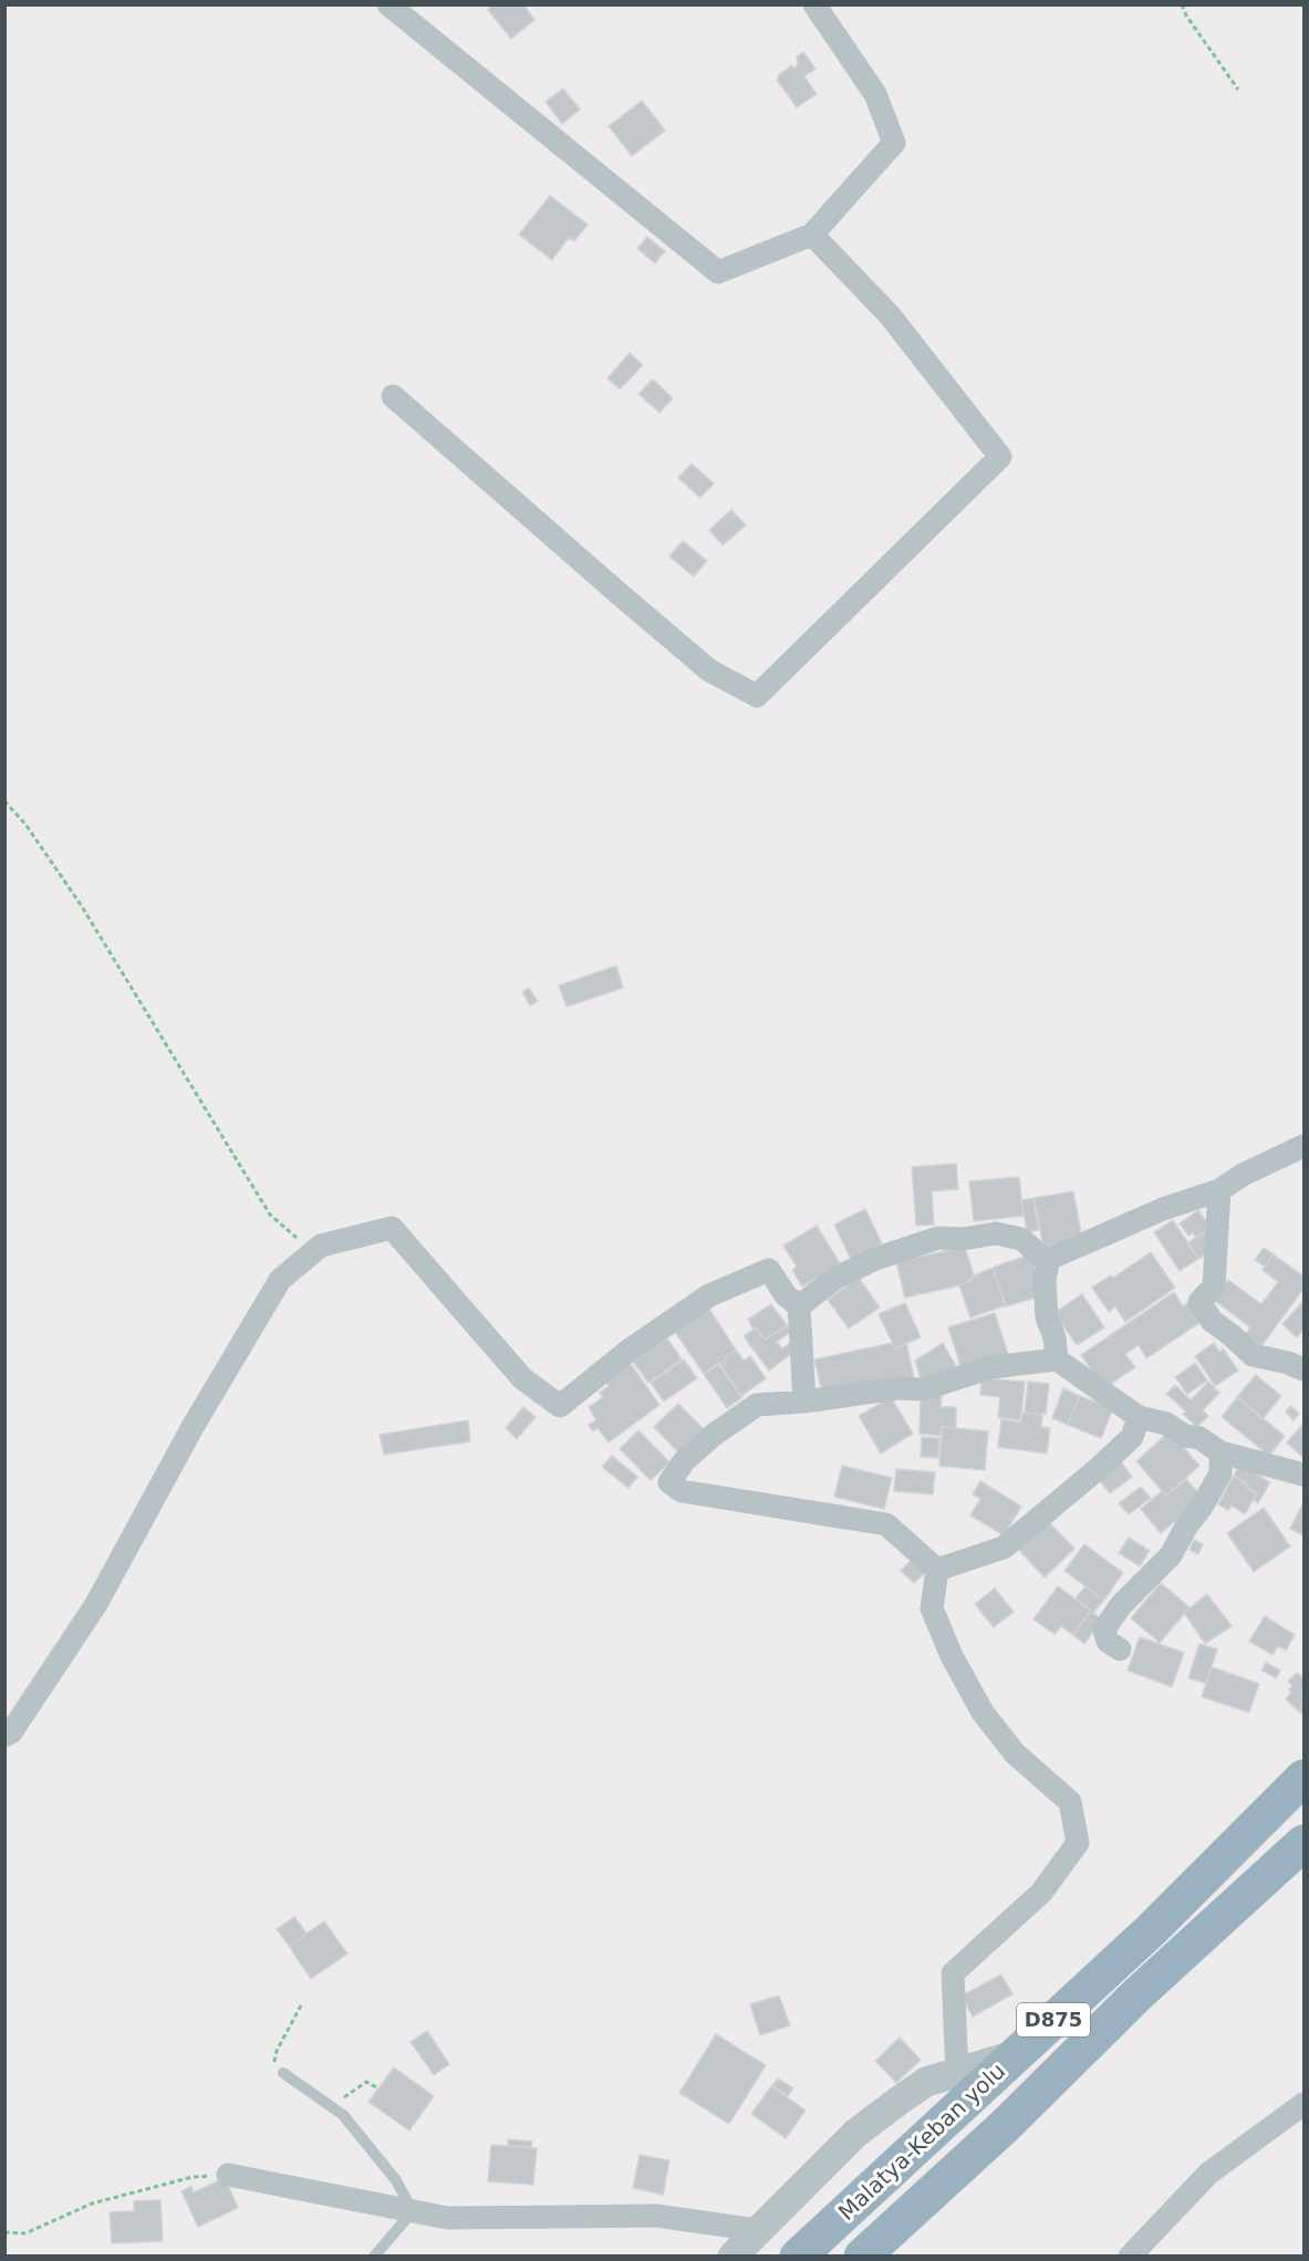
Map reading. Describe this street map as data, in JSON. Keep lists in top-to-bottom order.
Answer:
{
  "streets": {
    "highway": ["D875", "Malatya-Keban yolu"]
  }
}
